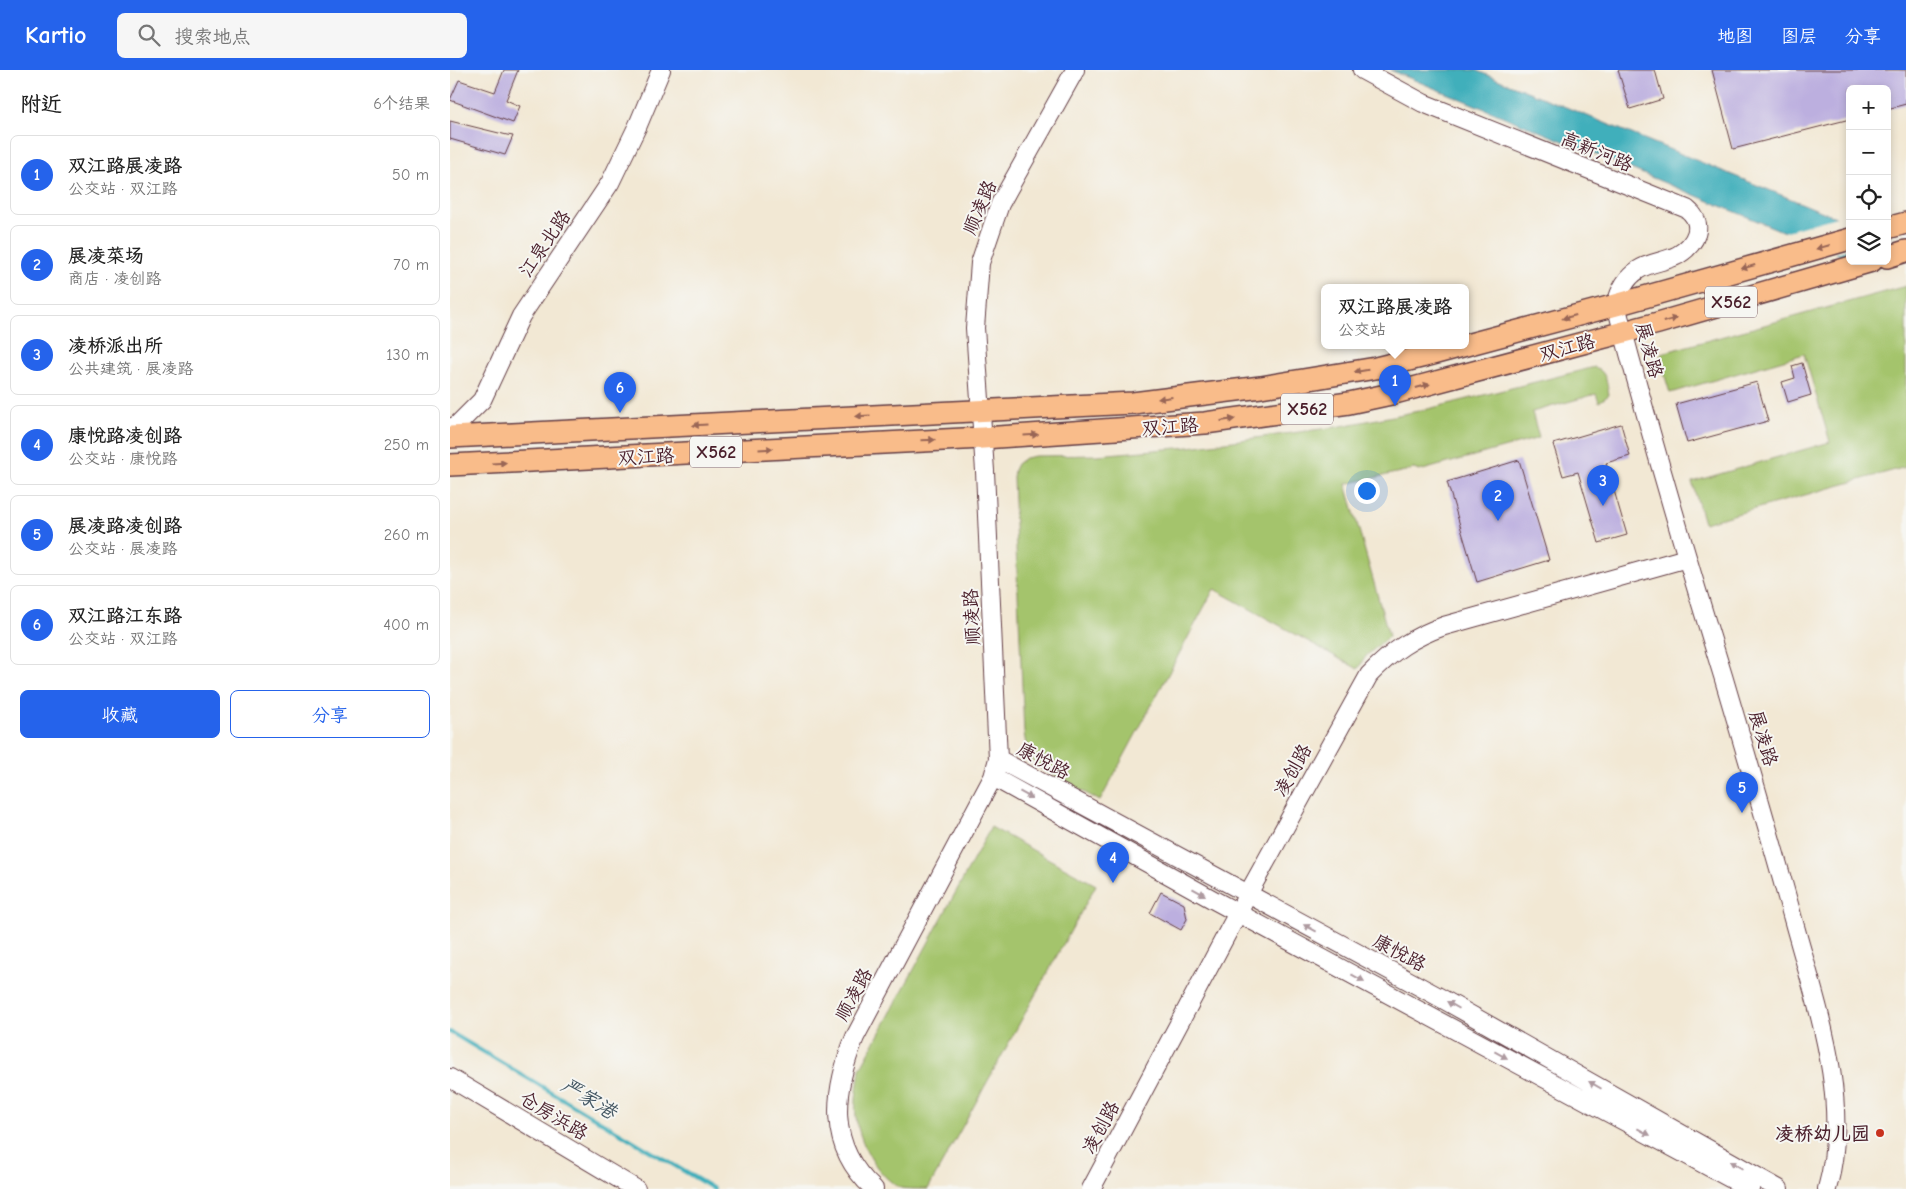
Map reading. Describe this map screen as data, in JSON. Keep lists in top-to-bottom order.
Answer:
{
  "streets": {
    "main road": ["X562", "双江路"],
    "street": [
      "高新河路",
      "顺凌路",
      "江泉北路",
      "展凌路",
      "康悦路",
      "凌创路",
      "仓房浜路"
    ]
  },
  "crossings": [
    ["高新河路", "双江路"],
    ["高新河路", "展凌路"],
    ["顺凌路", "双江路"],
    ["顺凌路", "康悦路"],
    ["双江路", "展凌路"],
    ["展凌路", "凌创路"],
    ["康悦路", "凌创路"]
  ],
  "water": ["严家港"],
  "places": ["凌桥幼儿园"],
  "page": {
    "header": "Kartio",
    "search": "搜索地点",
    "nav": ["地图", "图层", "分享"],
    "heading": ["附近", "6个结果"],
    "map_buttons": ["+", "−"],
    "list": [
      {
        "mark": "1",
        "name": "双江路展凌路",
        "note": "公交站 · 双江路",
        "value": "50 m"
      },
      {
        "mark": "2",
        "name": "展凌菜场",
        "note": "商店 · 凌创路",
        "value": "70 m"
      },
      {
        "mark": "3",
        "name": "凌桥派出所",
        "note": "公共建筑 · 展凌路",
        "value": "130 m"
      },
      {
        "mark": "4",
        "name": "康悦路凌创路",
        "note": "公交站 · 康悦路",
        "value": "250 m"
      },
      {
        "mark": "5",
        "name": "展凌路凌创路",
        "note": "公交站 · 展凌路",
        "value": "260 m"
      },
      {
        "mark": "6",
        "name": "双江路江东路",
        "note": "公交站 · 双江路",
        "value": "400 m"
      }
    ],
    "popup": ["双江路展凌路", "公交站"],
    "pins": [
      "1",
      "6",
      "3",
      "2",
      "5",
      "4"
    ],
    "buttons": ["收藏", "分享"]
  }
}
